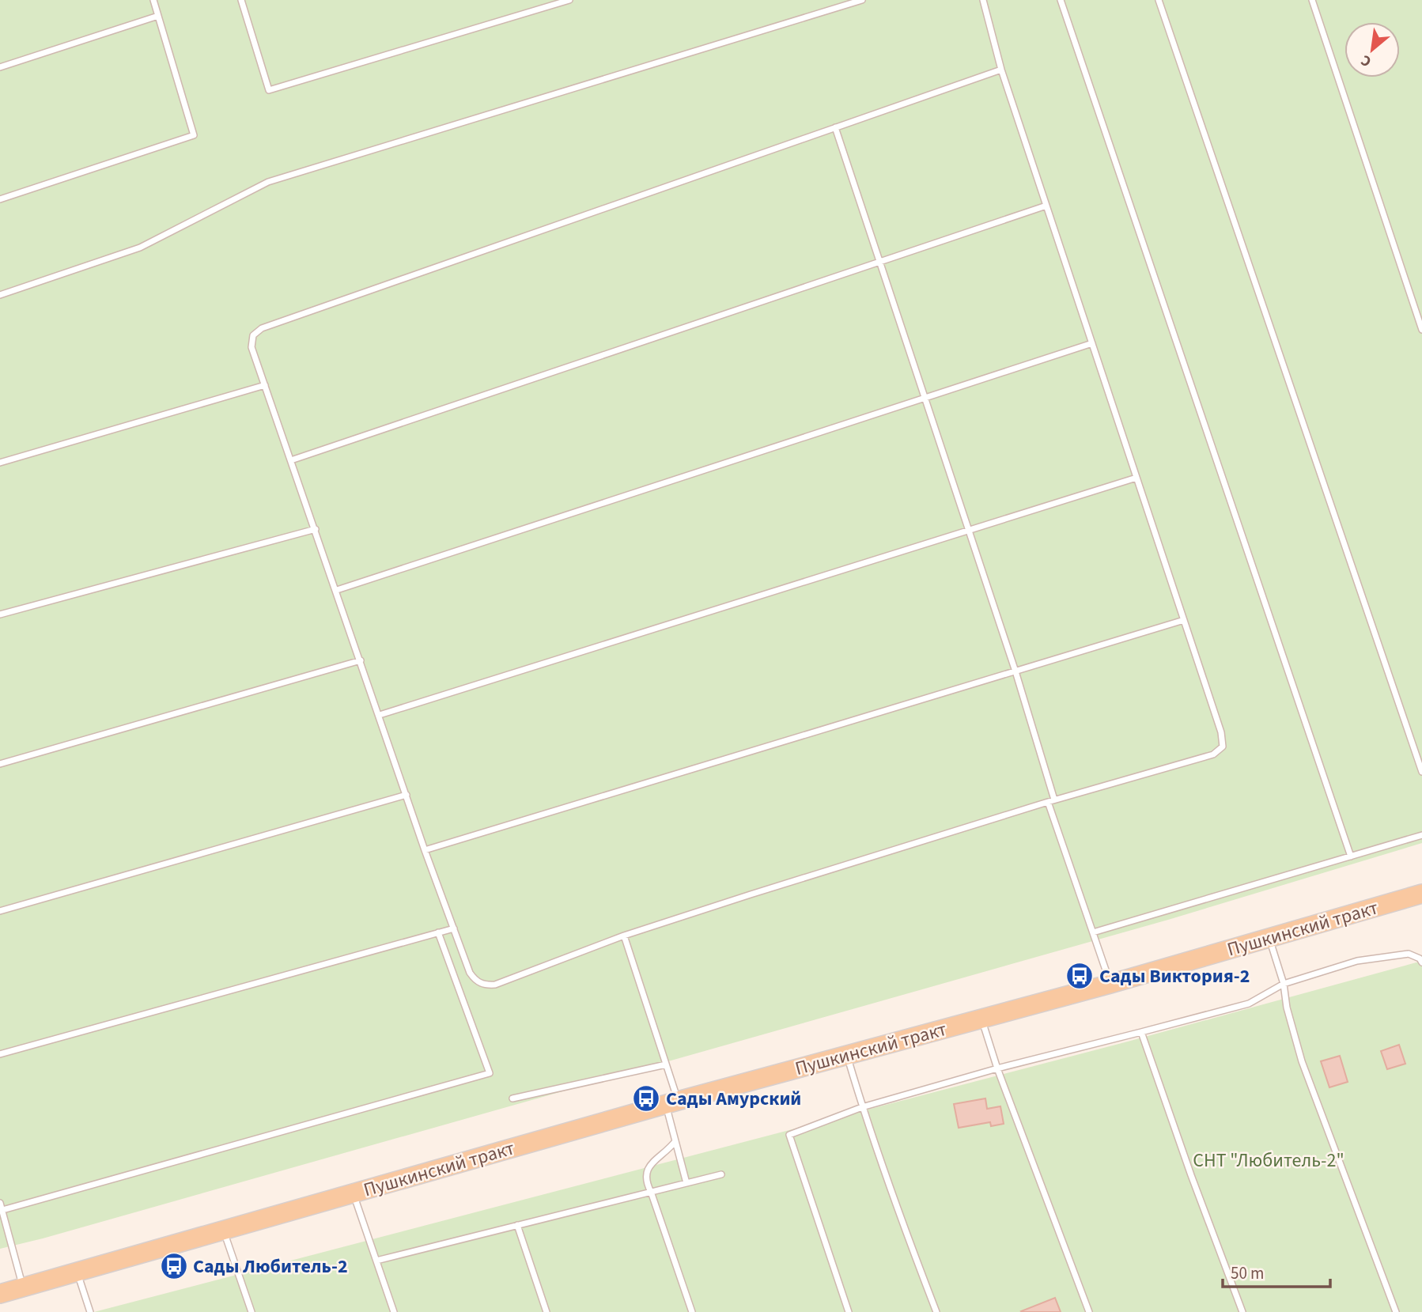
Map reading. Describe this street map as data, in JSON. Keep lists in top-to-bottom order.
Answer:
{
  "streets": {
    "main road": ["Пушкинский тракт"]
  },
  "parks": ["СНТ \"Любитель-2\""],
  "places": {
    "bus stop": ["Сады Виктория-2", "Сады Амурский", "Сады Любитель-2"]
  },
  "scale_bar": "50 m",
  "north": "bottom left"
}
